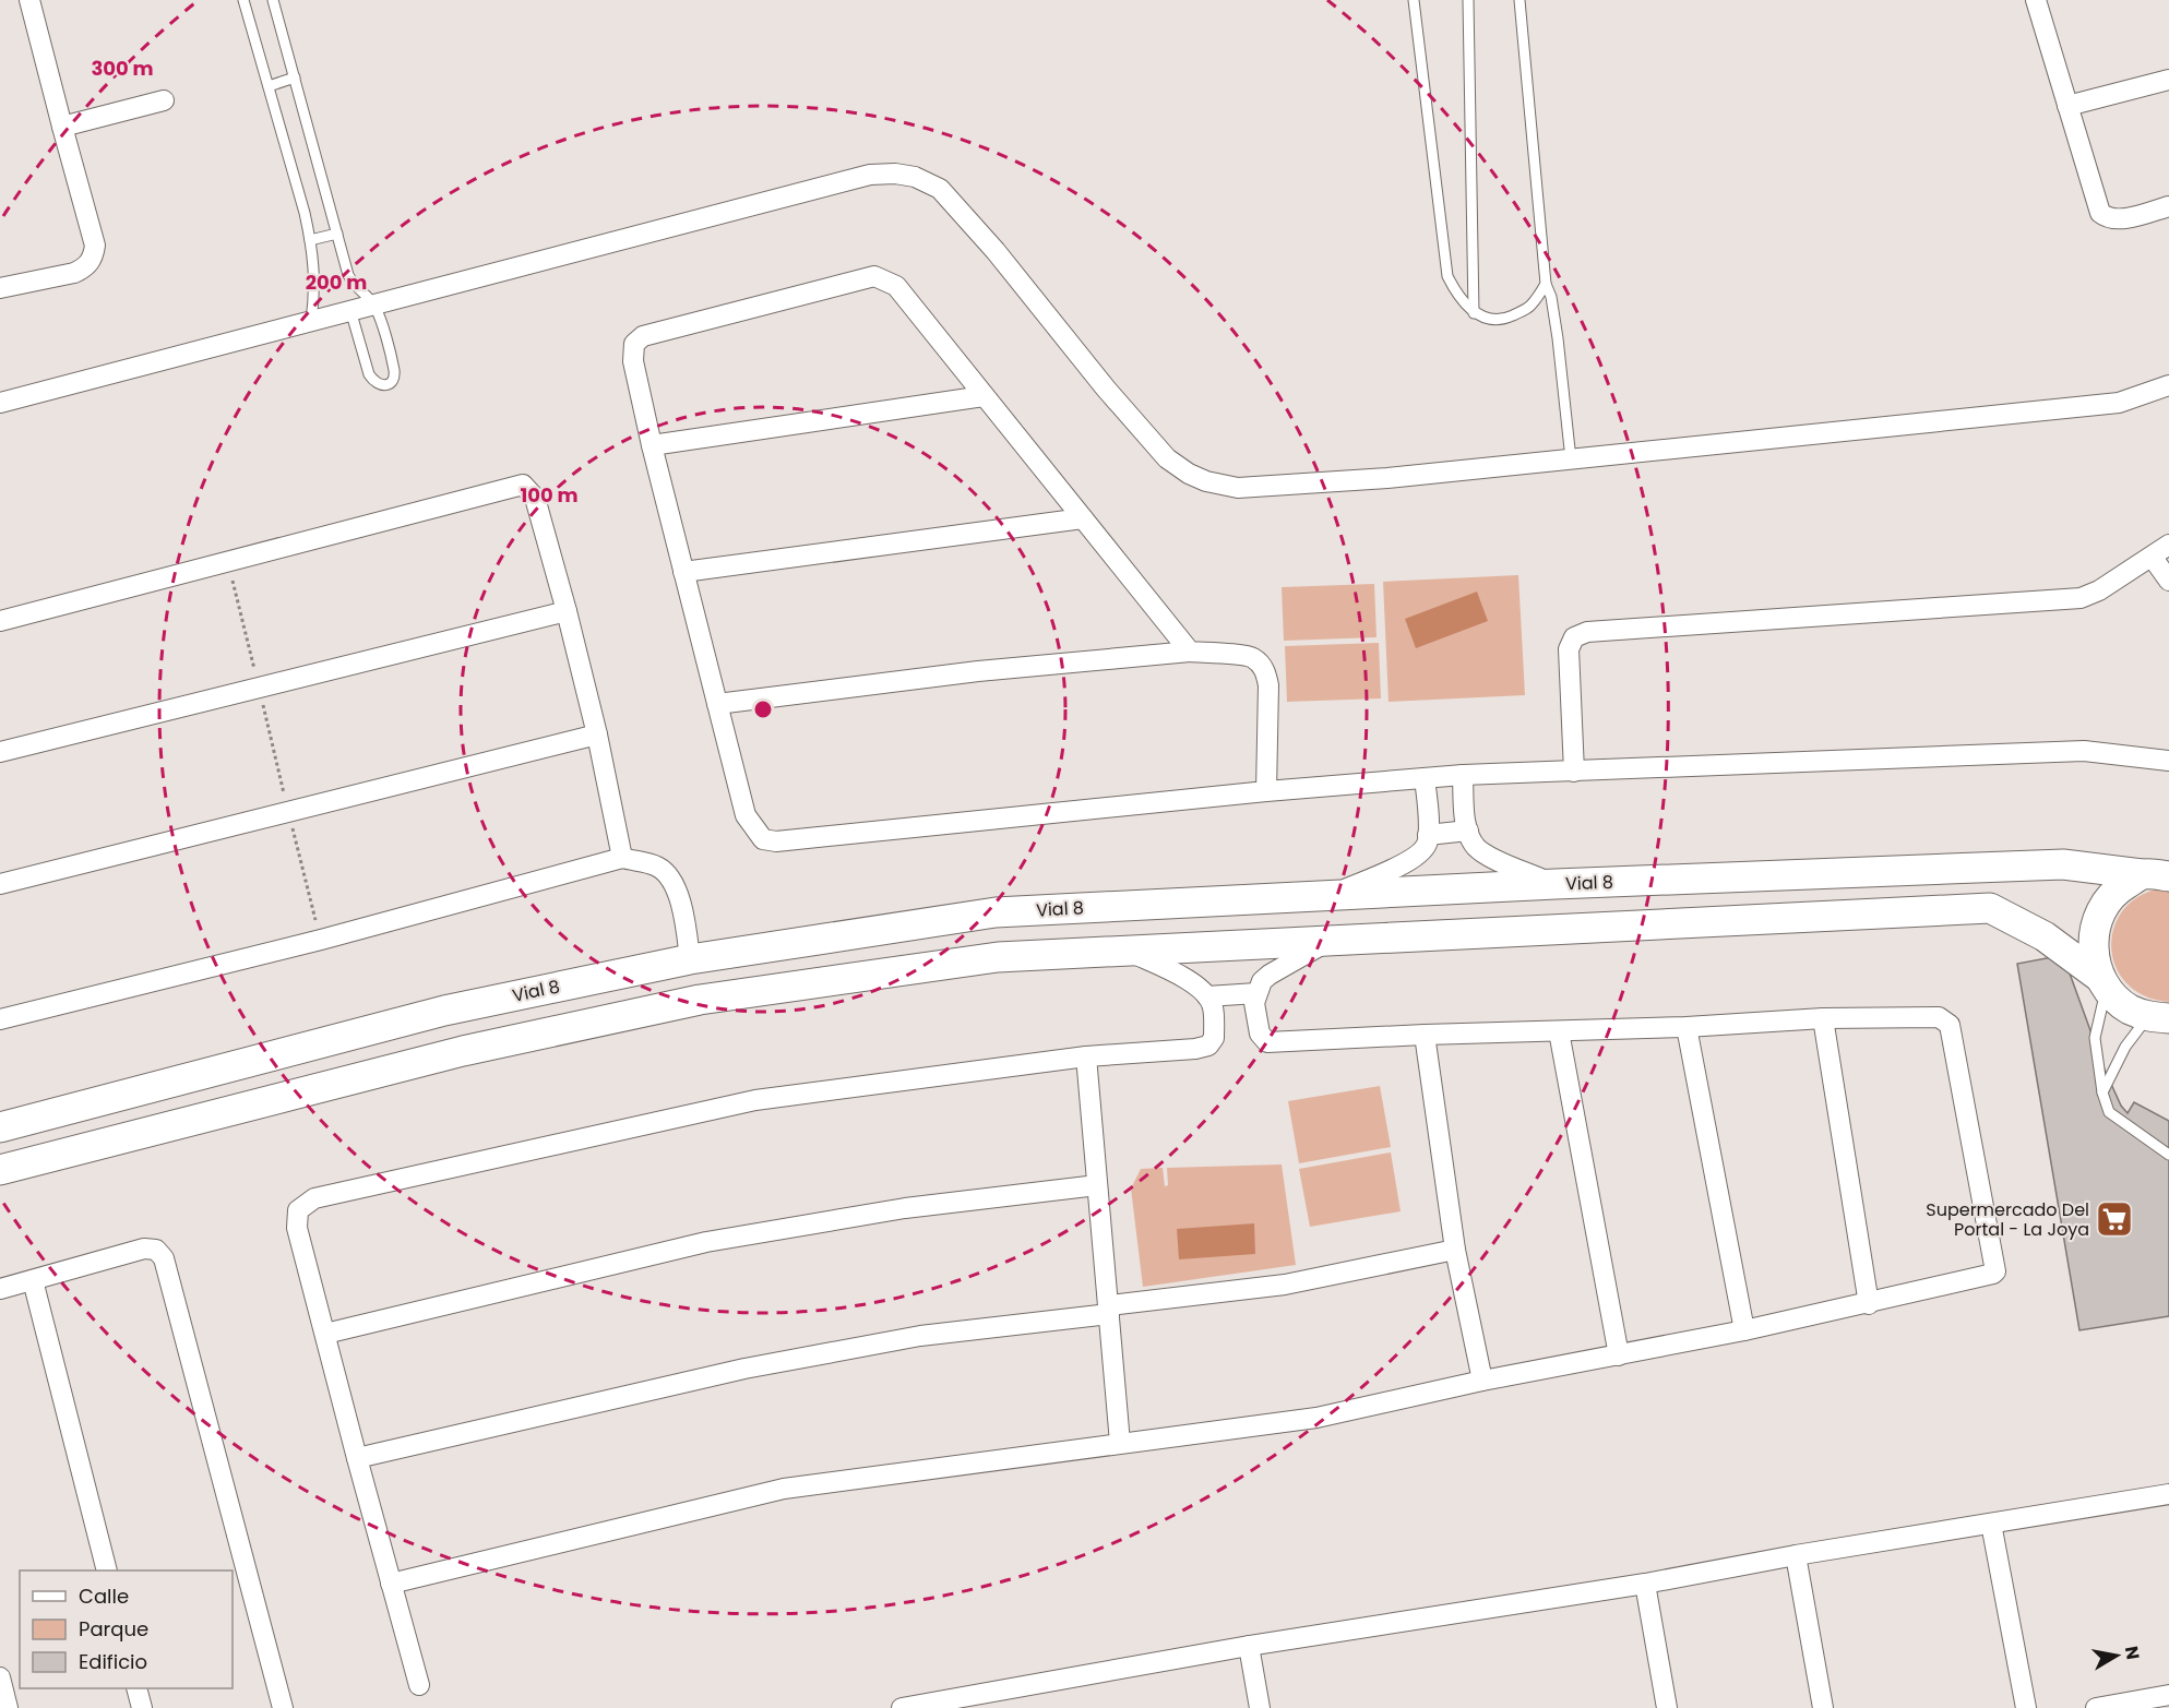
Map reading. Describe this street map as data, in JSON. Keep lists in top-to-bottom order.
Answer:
{
  "streets": {
    "main road": ["Vial 8"]
  },
  "places": {
    "supermarket": ["Supermercado Del Portal - La Joya"]
  },
  "legend": ["Calle", "Parque", "Edificio"],
  "north": "right",
  "rings": ["300 m", "200 m", "100 m"]
}
